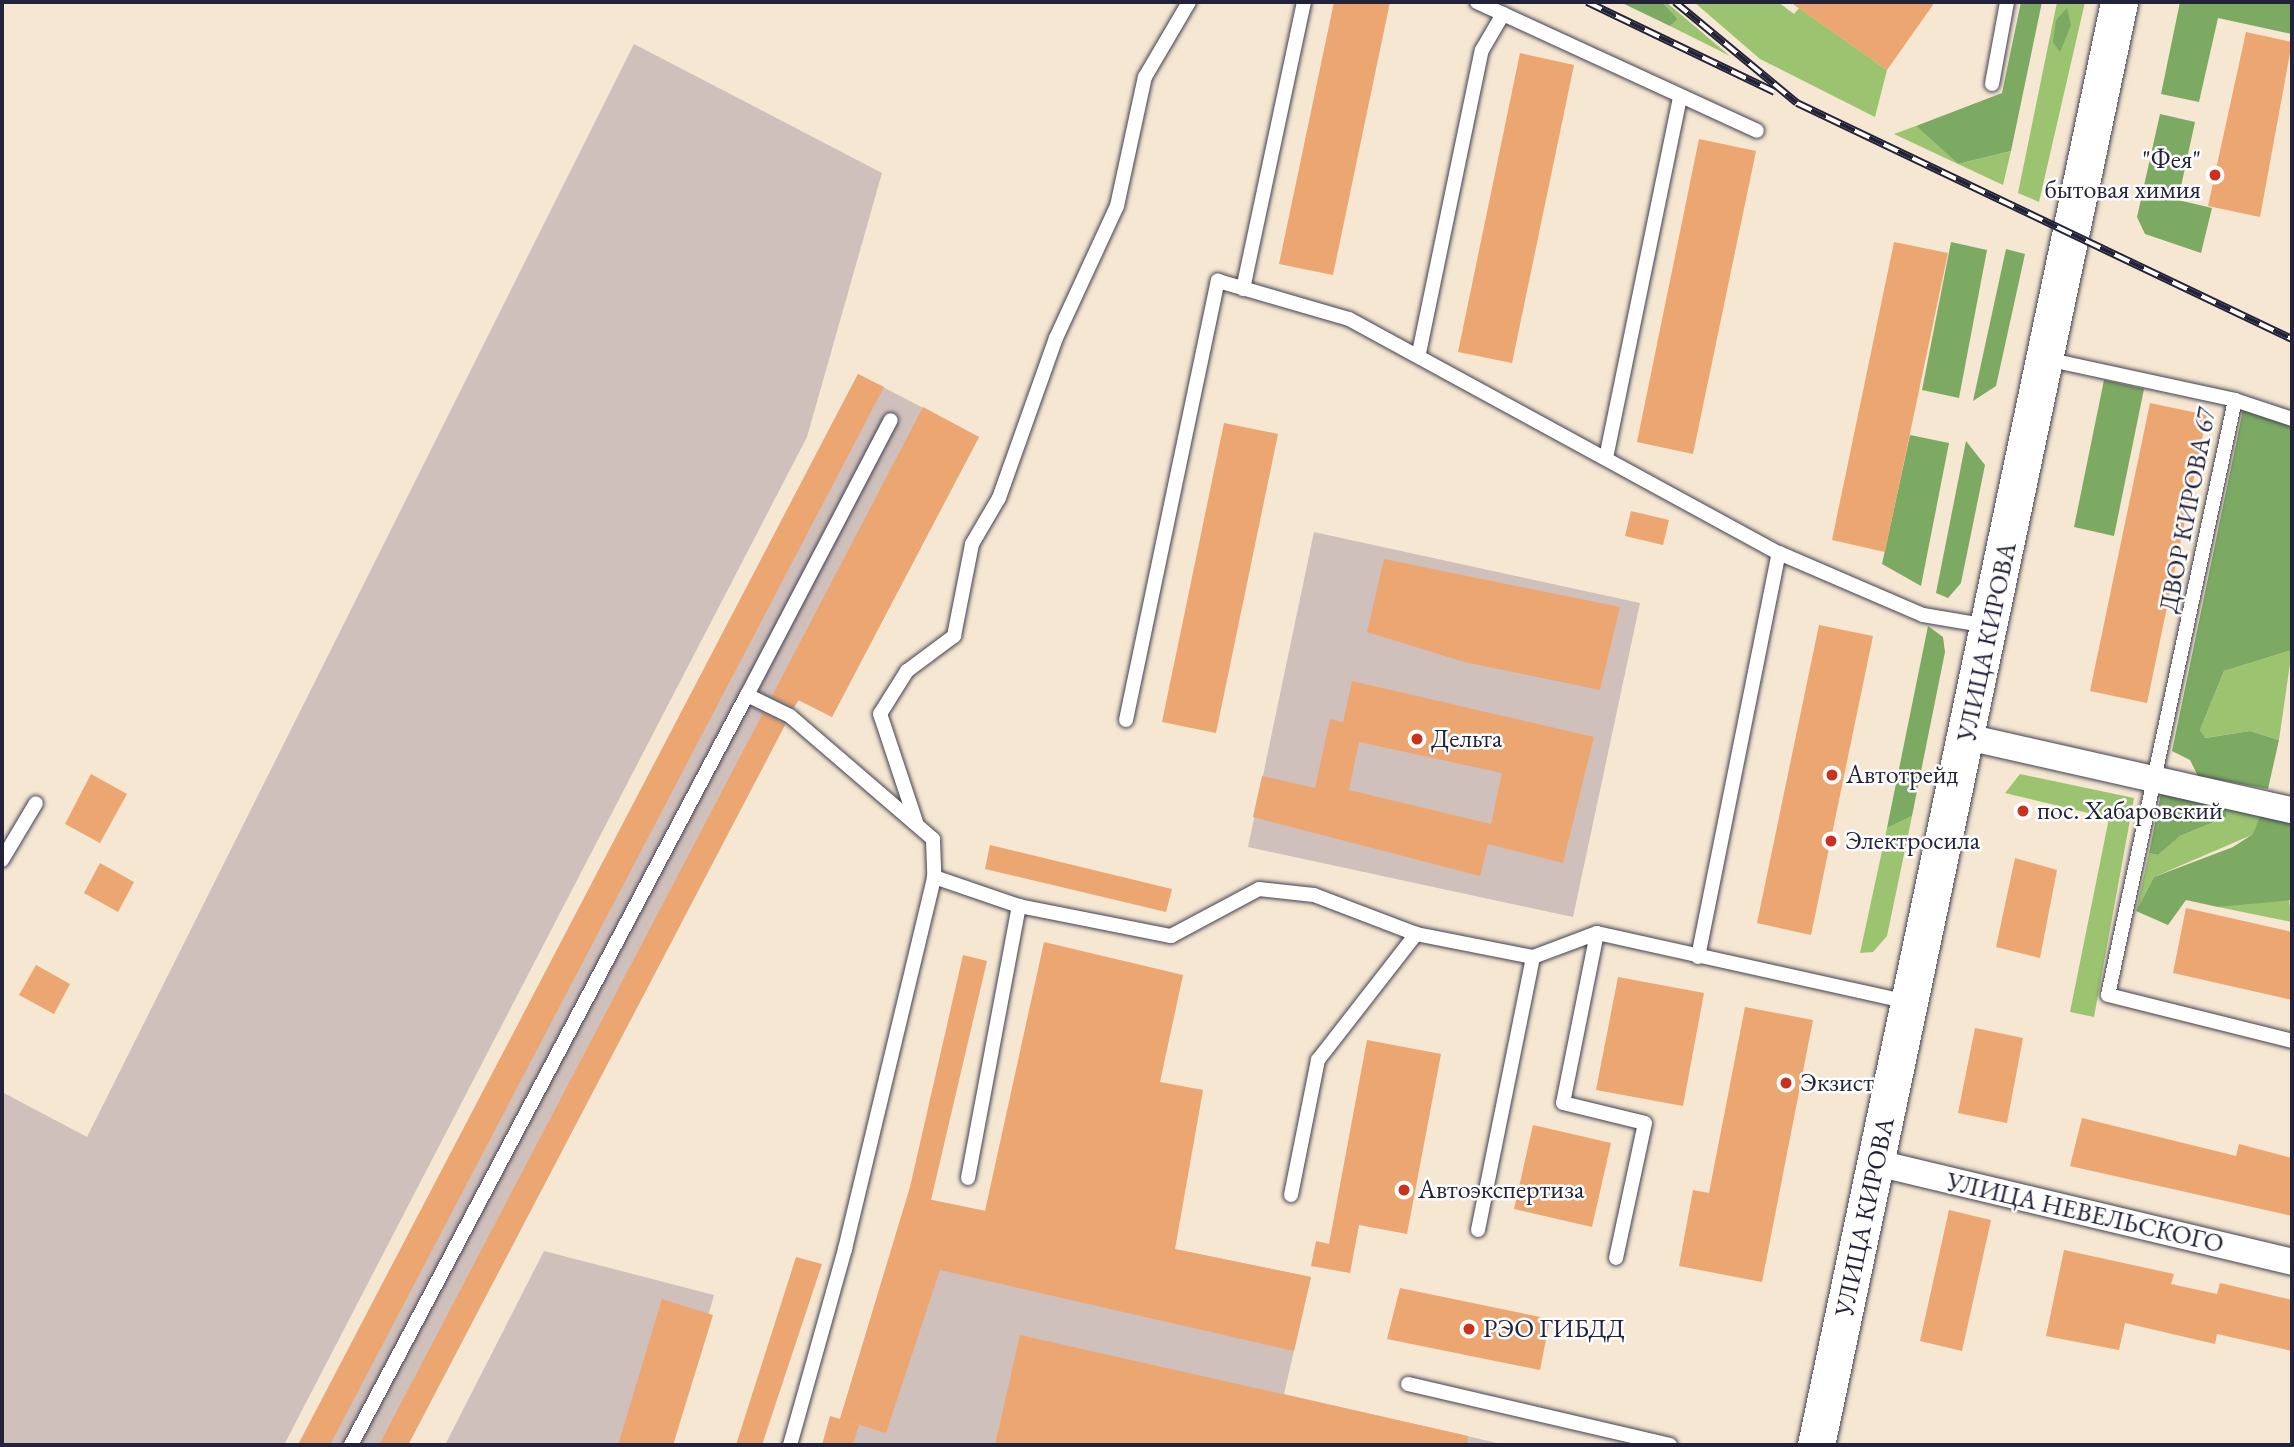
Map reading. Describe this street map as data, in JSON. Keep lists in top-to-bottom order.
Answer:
{
  "streets": {
    "main road": ["УЛИЦА КИРОВА"],
    "street": ["УЛИЦА НЕВЕЛЬСКОГО"],
    "lane": ["ДВОР КИРОВА 67"]
  },
  "crossings": [
    ["ДВОР КИРОВА 67", "УЛИЦА КИРОВА"],
    ["УЛИЦА КИРОВА", "УЛИЦА НЕВЕЛЬСКОГО"]
  ],
  "places": [
    "\"Фея\" бытовая химия",
    "Дельта",
    "Автотрейд",
    "пос. Хабаровский",
    "Электросила",
    "Экзист",
    "Автоэкспертиза",
    "РЭО ГИБДД"
  ]
}
